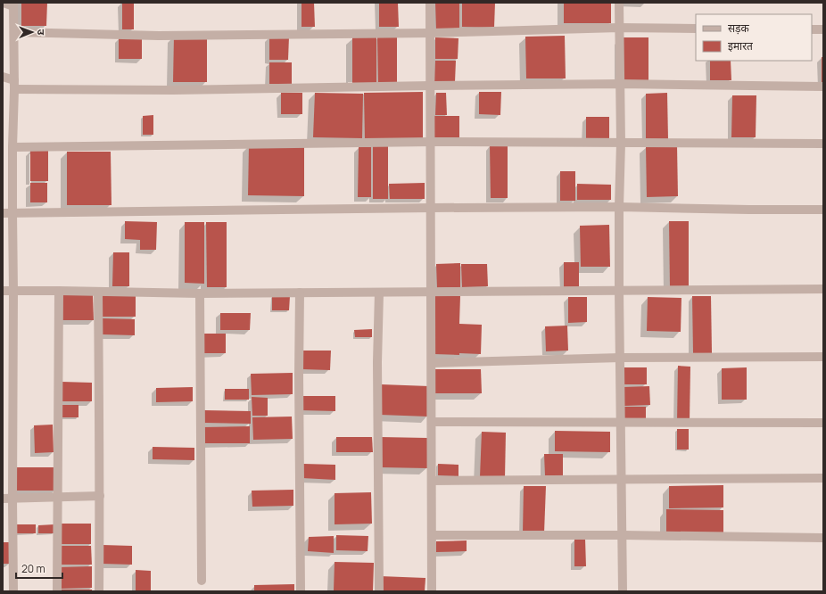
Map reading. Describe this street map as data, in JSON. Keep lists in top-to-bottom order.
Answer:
{
  "legend": ["सड़क", "इमारत"],
  "scale_bar": "20 m",
  "north": "right"
}
